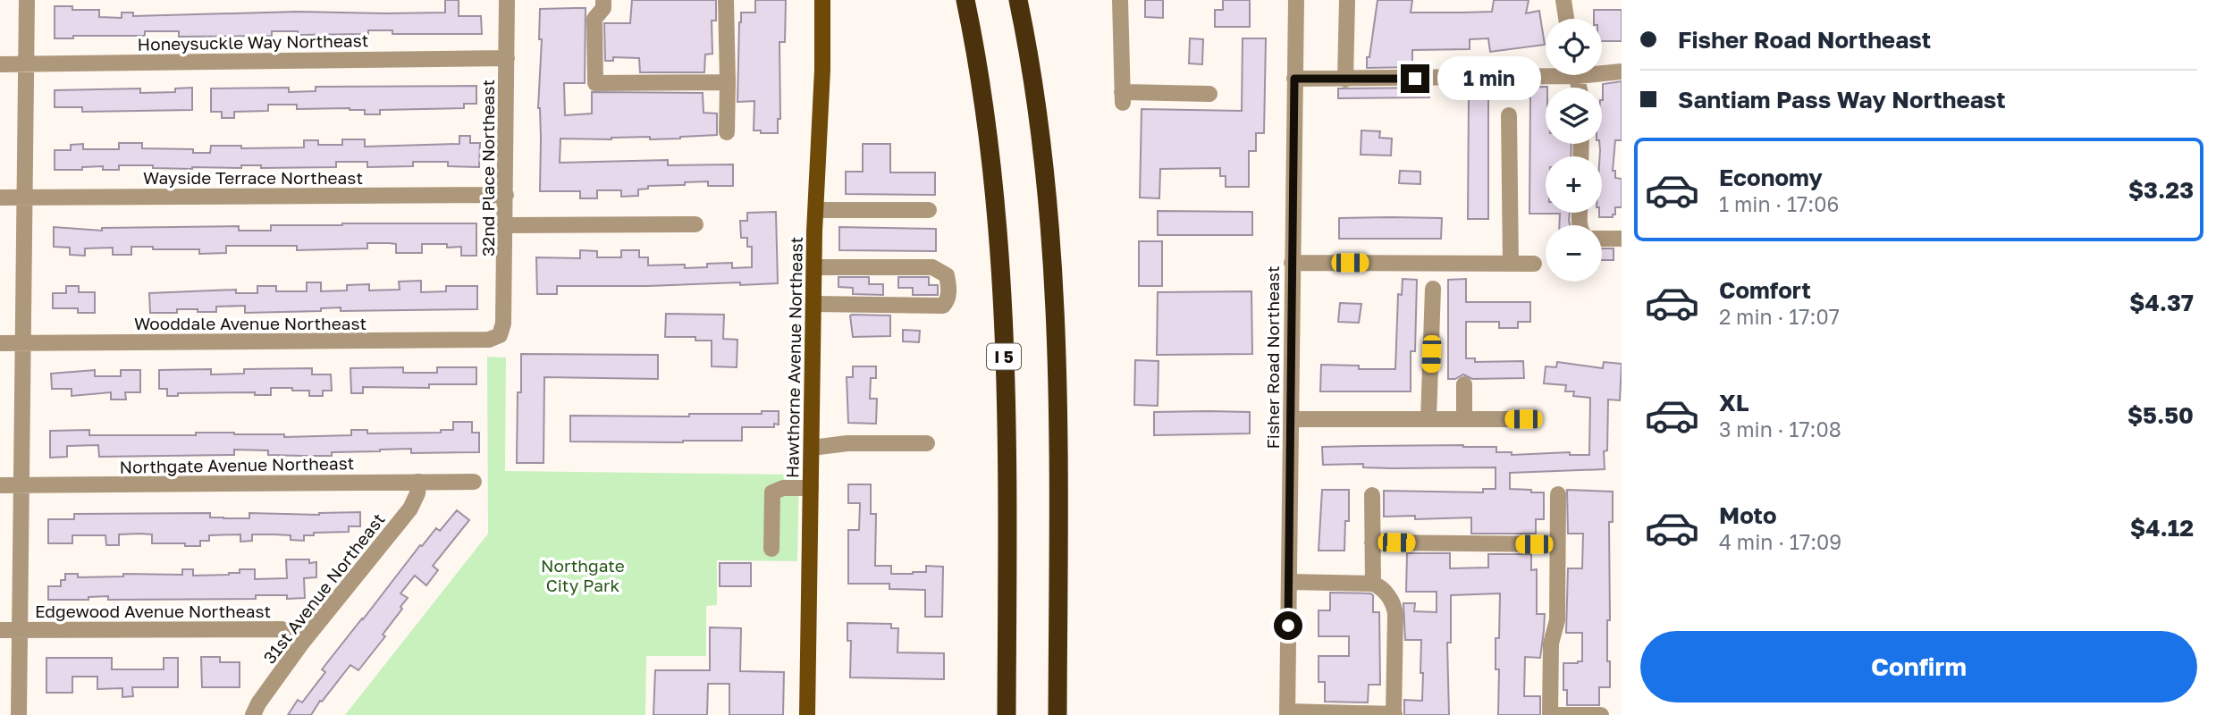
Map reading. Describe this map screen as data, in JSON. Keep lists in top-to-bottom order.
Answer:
{
  "streets": {
    "highway": ["I 5"],
    "main road": ["Hawthorne Avenue Northeast"],
    "street": [
      "Honeysuckle Way Northeast",
      "32nd Place Northeast",
      "Wayside Terrace Northeast",
      "Wooddale Avenue Northeast",
      "Fisher Road Northeast",
      "Northgate Avenue Northeast",
      "31st Avenue Northeast",
      "Edgewood Avenue Northeast"
    ]
  },
  "crossings": [
    ["Honeysuckle Way Northeast", "32nd Place Northeast"],
    ["32nd Place Northeast", "Wayside Terrace Northeast"],
    ["32nd Place Northeast", "Wooddale Avenue Northeast"],
    ["Northgate Avenue Northeast", "31st Avenue Northeast"],
    ["31st Avenue Northeast", "Edgewood Avenue Northeast"]
  ],
  "parks": ["Northgate City Park"],
  "page": {
    "banner": ["Fisher Road Northeast", "Santiam Pass Way Northeast"],
    "map_buttons": ["+", "−"],
    "bubble": "1 min",
    "list": [
      {
        "name": "Economy",
        "note": "1 min · 17:06",
        "value": "$3.23"
      },
      {
        "name": "Comfort",
        "note": "2 min · 17:07",
        "value": "$4.37"
      },
      {
        "name": "XL",
        "note": "3 min · 17:08",
        "value": "$5.50"
      },
      {
        "name": "Moto",
        "note": "4 min · 17:09",
        "value": "$4.12"
      }
    ],
    "buttons": "Confirm"
  }
}
